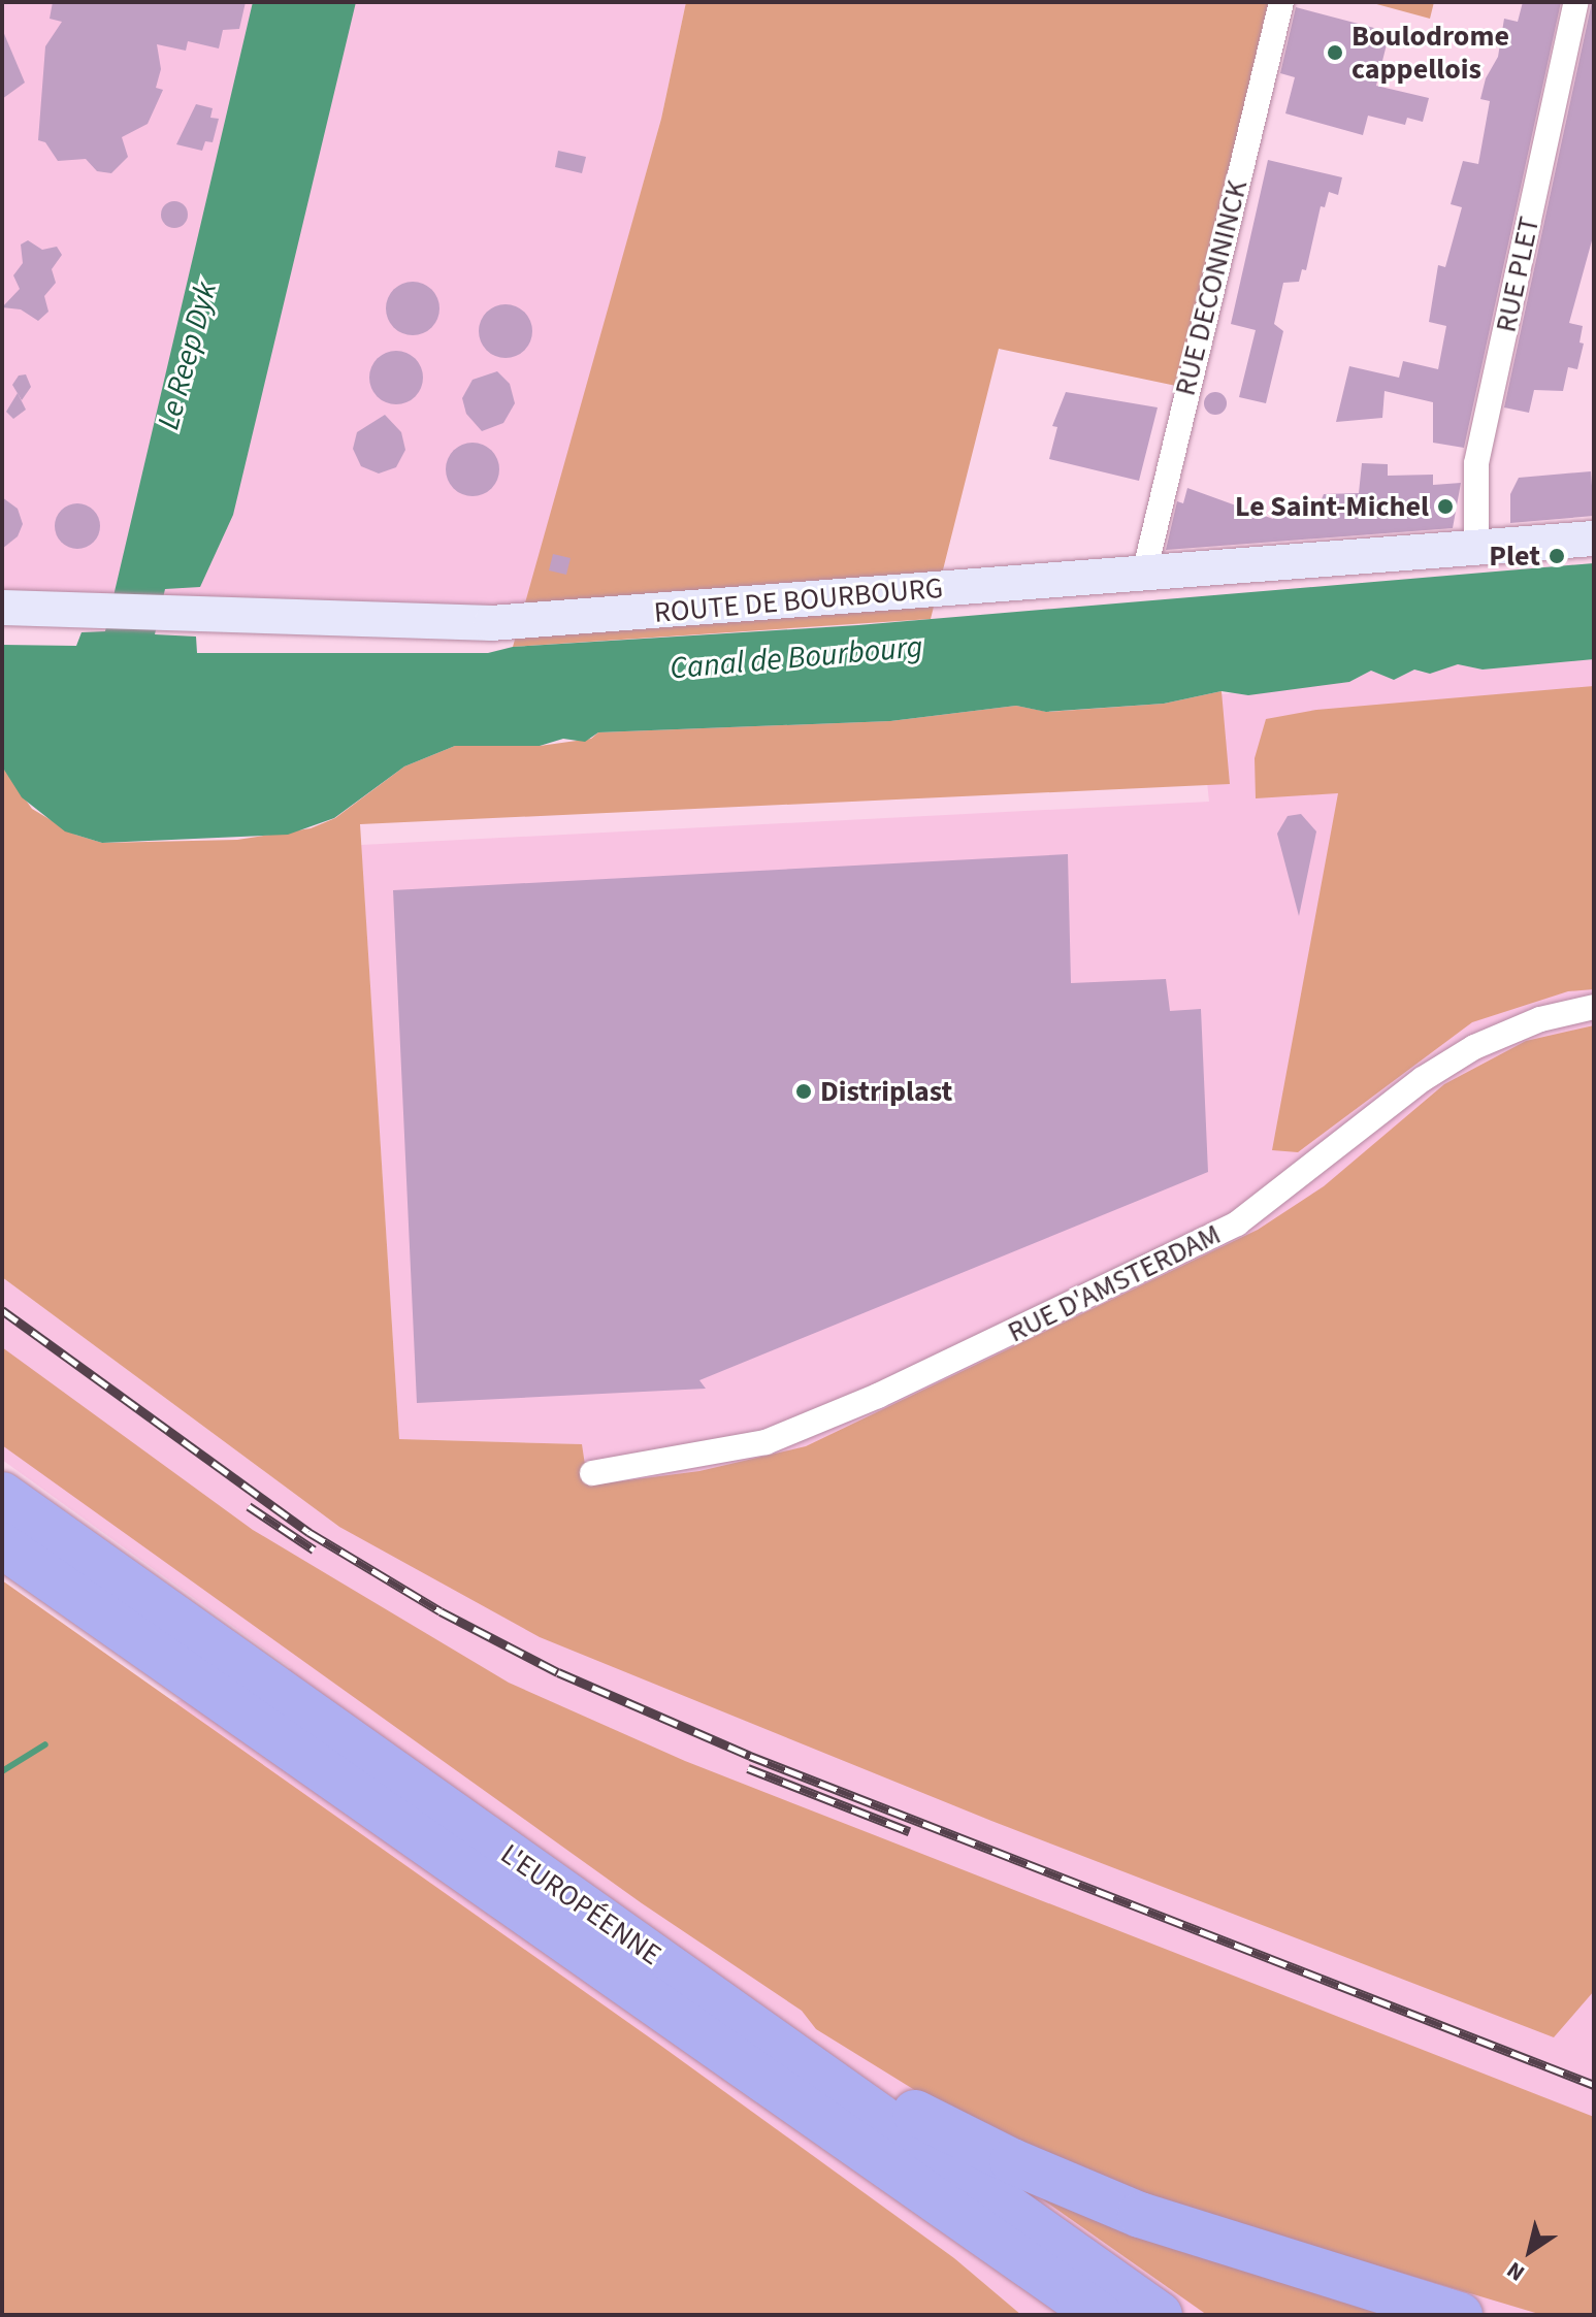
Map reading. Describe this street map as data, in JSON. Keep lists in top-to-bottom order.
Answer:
{
  "streets": {
    "highway": ["L'EUROPÉENNE"],
    "main road": ["ROUTE DE BOURBOURG"],
    "street": ["RUE PLET", "RUE DECONNINCK", "RUE D'AMSTERDAM"]
  },
  "crossings": [
    ["RUE PLET", "ROUTE DE BOURBOURG"],
    ["RUE DECONNINCK", "ROUTE DE BOURBOURG"]
  ],
  "water": ["Le Reep Dyk", "Canal de Bourbourg"],
  "places": [
    "Boulodrome cappellois",
    "Le Saint-Michel",
    "Plet",
    "Distriplast"
  ],
  "north": "bottom left"
}
